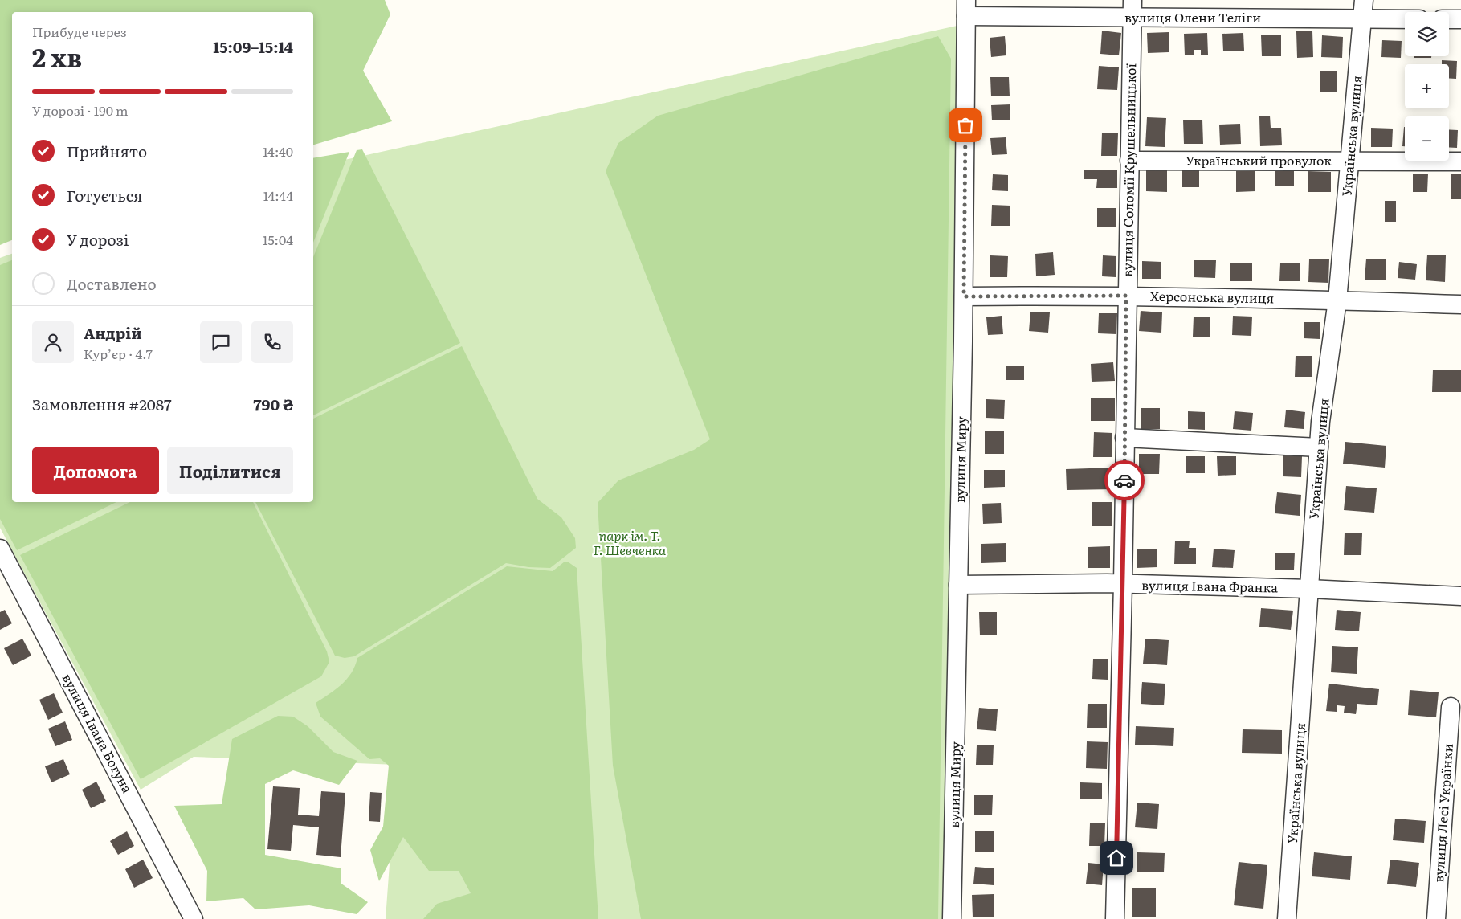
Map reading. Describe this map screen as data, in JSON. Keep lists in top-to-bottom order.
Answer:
{
  "streets": {
    "street": [
      "вулиця Олени Теліги",
      "Українська вулиця",
      "Український провулок",
      "вулиця Соломії Крушельницької",
      "Херсонська вулиця",
      "вулиця Миру",
      "вулиця Івана Франка",
      "вулиця Івана Богуна",
      "вулиця Лесі Українки"
    ]
  },
  "crossings": [
    ["вулиця Олени Теліги", "Українська вулиця"],
    ["вулиця Олени Теліги", "вулиця Соломії Крушельницької"],
    ["вулиця Олени Теліги", "вулиця Миру"],
    ["Українська вулиця", "Український провулок"],
    ["Українська вулиця", "Херсонська вулиця"],
    ["Українська вулиця", "вулиця Івана Франка"],
    ["Український провулок", "вулиця Соломії Крушельницької"],
    ["вулиця Соломії Крушельницької", "Херсонська вулиця"],
    ["вулиця Соломії Крушельницької", "вулиця Івана Франка"],
    ["Херсонська вулиця", "вулиця Миру"],
    ["вулиця Миру", "вулиця Івана Франка"]
  ],
  "parks": ["парк ім. Т. Г. Шевченка"],
  "page": {
    "map_buttons": ["+", "−"],
    "heading": ["2 хв", "Прибуде через", "15:09–15:14"],
    "panel": [
      "Андрій",
      "Кур’єр · 4.7",
      "Замовлення #2087",
      "790 ₴"
    ],
    "bar": "У дорозі · 190 m",
    "list": [
      ["Прийнято", "14:40"],
      ["Готується", "14:44"],
      ["У дорозі", "15:04"],
      "Доставлено"
    ],
    "buttons": ["Допомога", "Поділитися"]
  }
}
